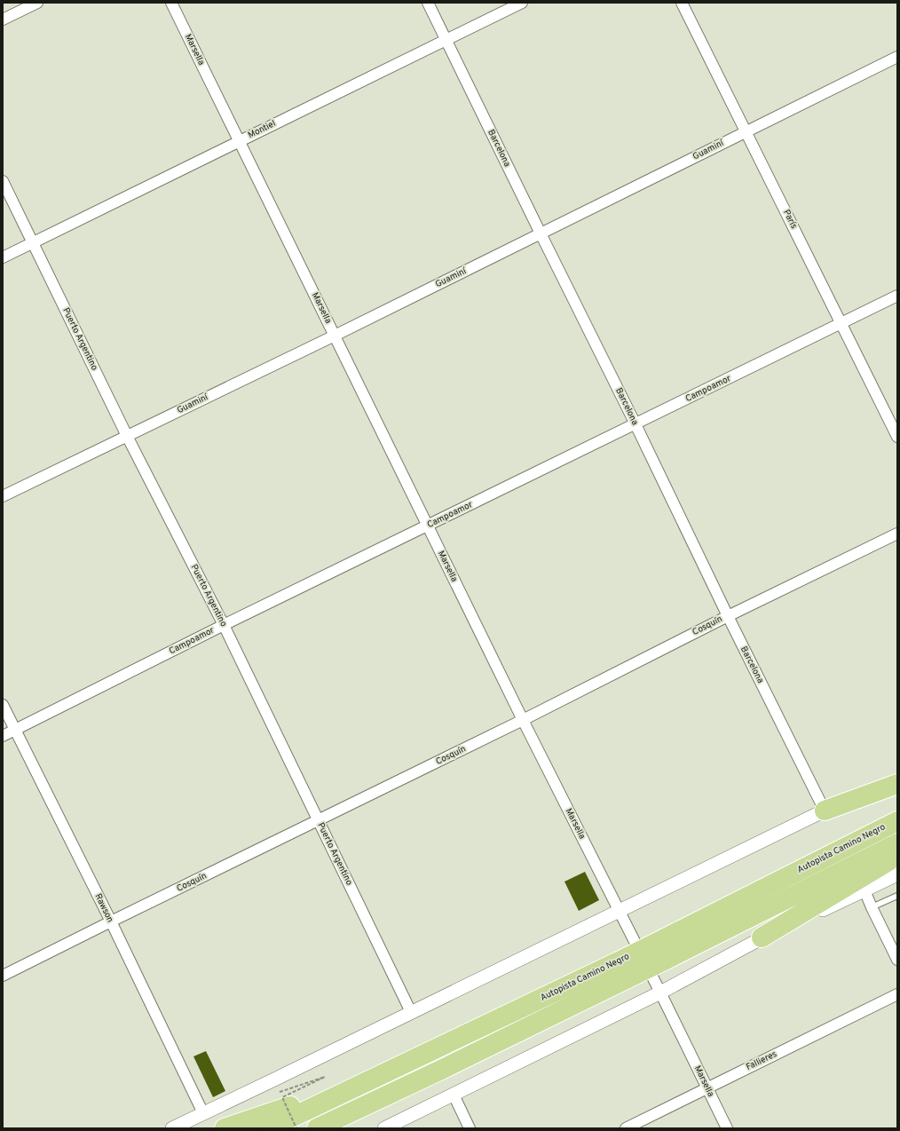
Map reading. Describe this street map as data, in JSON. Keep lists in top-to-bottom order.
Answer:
{
  "streets": {
    "highway": ["Autopista Camino Negro"],
    "street": [
      "Marsella",
      "Montiel",
      "Barcelona",
      "Guaminí",
      "París",
      "Puerto Argentino",
      "Campoamor",
      "Cosquín",
      "Rawson",
      "Fallieres"
    ]
  },
  "crossings": [
    ["Marsella", "Montiel"],
    ["Marsella", "Guaminí"],
    ["Marsella", "Campoamor"],
    ["Marsella", "Cosquín"],
    ["Marsella", "Fallieres"],
    ["Montiel", "Barcelona"],
    ["Montiel", "Puerto Argentino"],
    ["Barcelona", "Guaminí"],
    ["Barcelona", "Campoamor"],
    ["Barcelona", "Cosquín"],
    ["Guaminí", "París"],
    ["Guaminí", "Puerto Argentino"],
    ["París", "Campoamor"],
    ["Puerto Argentino", "Campoamor"],
    ["Puerto Argentino", "Cosquín"],
    ["Campoamor", "Rawson"],
    ["Cosquín", "Rawson"]
  ]
}
